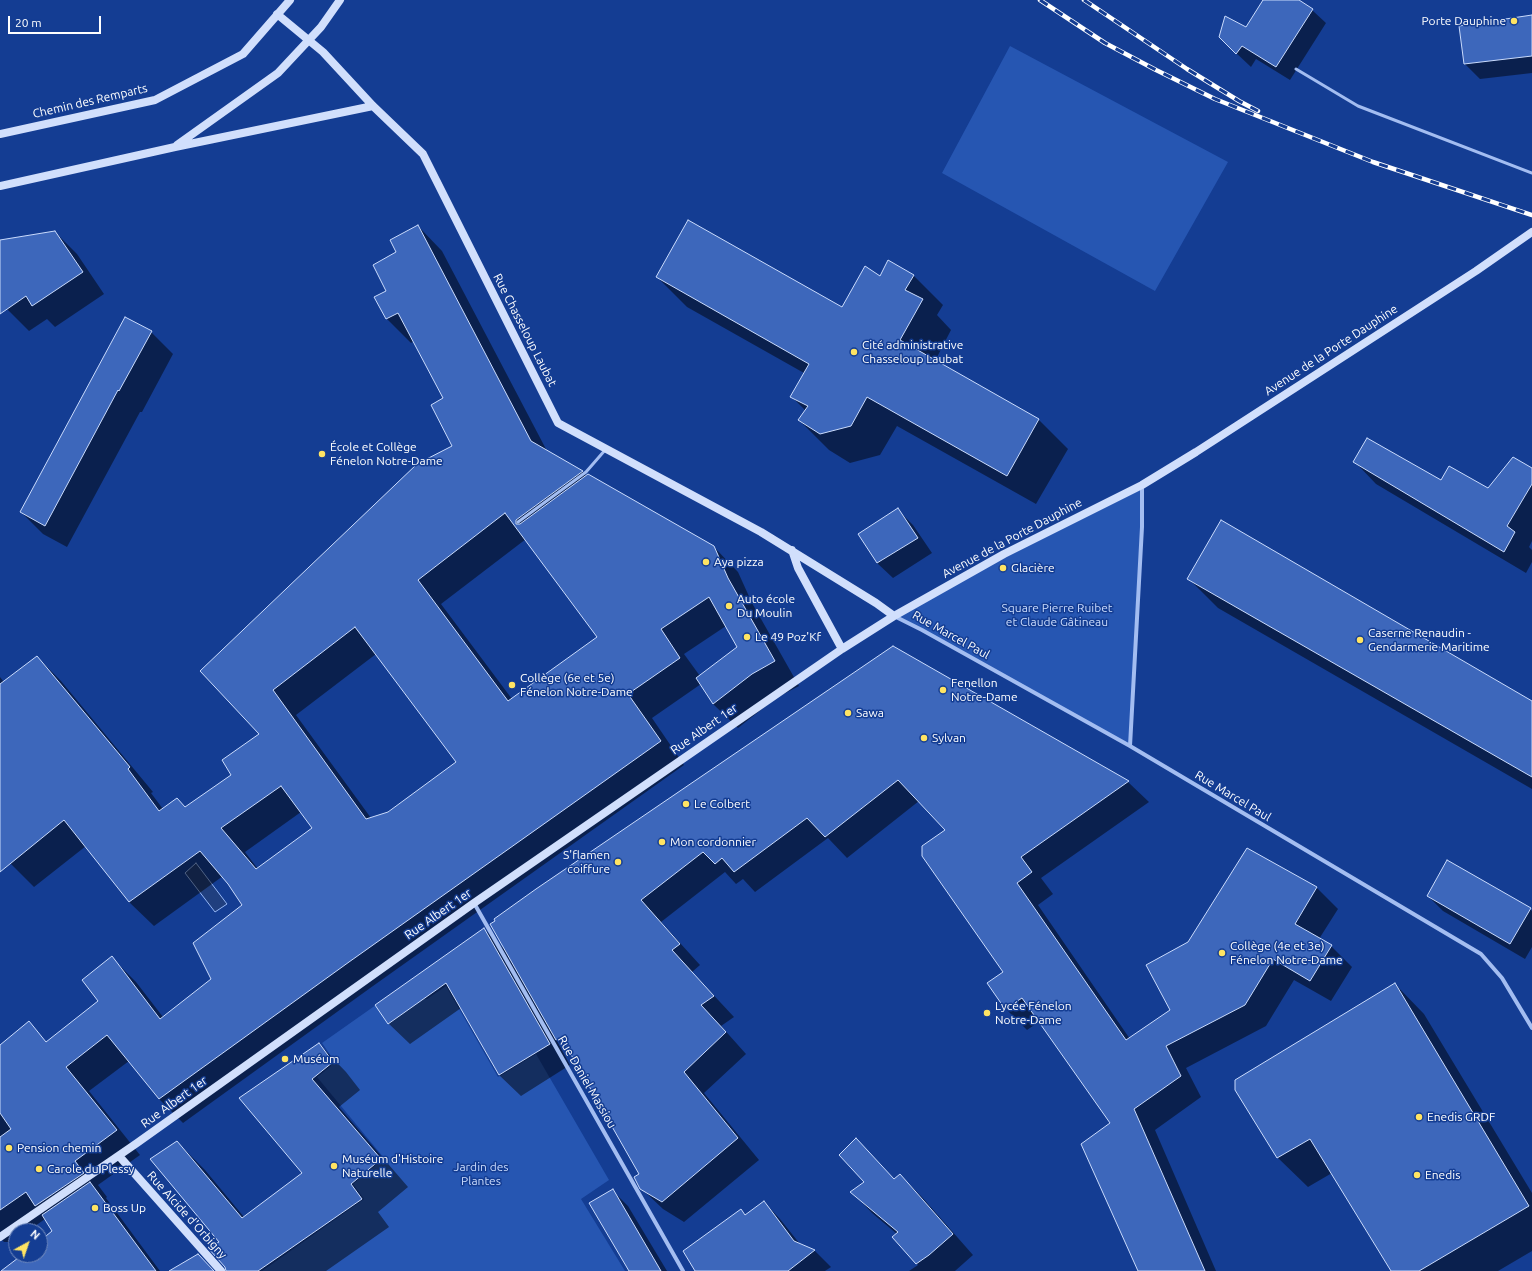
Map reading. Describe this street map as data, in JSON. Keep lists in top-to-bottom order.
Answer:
{
  "streets": {
    "street": [
      "Chemin des Remparts",
      "Rue Chasseloup Laubat",
      "Avenue de la Porte Dauphine",
      "Rue Marcel Paul",
      "Rue Albert 1er",
      "Rue Daniel Massiou",
      "Rue Alcide d'Orbigny"
    ]
  },
  "crossings": [
    ["Rue Chasseloup Laubat", "Avenue de la Porte Dauphine"],
    ["Rue Chasseloup Laubat", "Rue Marcel Paul"],
    ["Rue Chasseloup Laubat", "Rue Albert 1er"],
    ["Avenue de la Porte Dauphine", "Rue Marcel Paul"],
    ["Avenue de la Porte Dauphine", "Rue Albert 1er"],
    ["Rue Marcel Paul", "Rue Albert 1er"],
    ["Rue Albert 1er", "Rue Daniel Massiou"],
    ["Rue Albert 1er", "Rue Alcide d'Orbigny"]
  ],
  "parks": ["Square Pierre Ruibet et Claude Gâtineau", "Jardin des Plantes"],
  "places": [
    "Porte Dauphine",
    "Cité administrative Chasseloup Laubat",
    "École et Collège Fénelon Notre-Dame",
    "Aya pizza",
    "Glacière",
    "Auto école Du Moulin",
    "Le 49 Poz'Kf",
    "Caserne Renaudin - Gendarmerie Maritime",
    "Collège (6e et 5e) Fénelon Notre-Dame",
    "Fenellon Notre-Dame",
    "Sawa",
    "Sylvan",
    "Le Colbert",
    "Mon cordonnier",
    "S'flamen coiffure",
    "Collège (4e et 3e) Fénelon Notre-Dame",
    "Lycée Fénelon Notre-Dame",
    "Muséum",
    "Enedis GRDF",
    "Pension chemin",
    "Muséum d'Histoire Naturelle",
    "Carole du Plessy",
    "Enedis",
    "Boss Up"
  ],
  "scale_bar": "20 m",
  "north": "top right"
}
